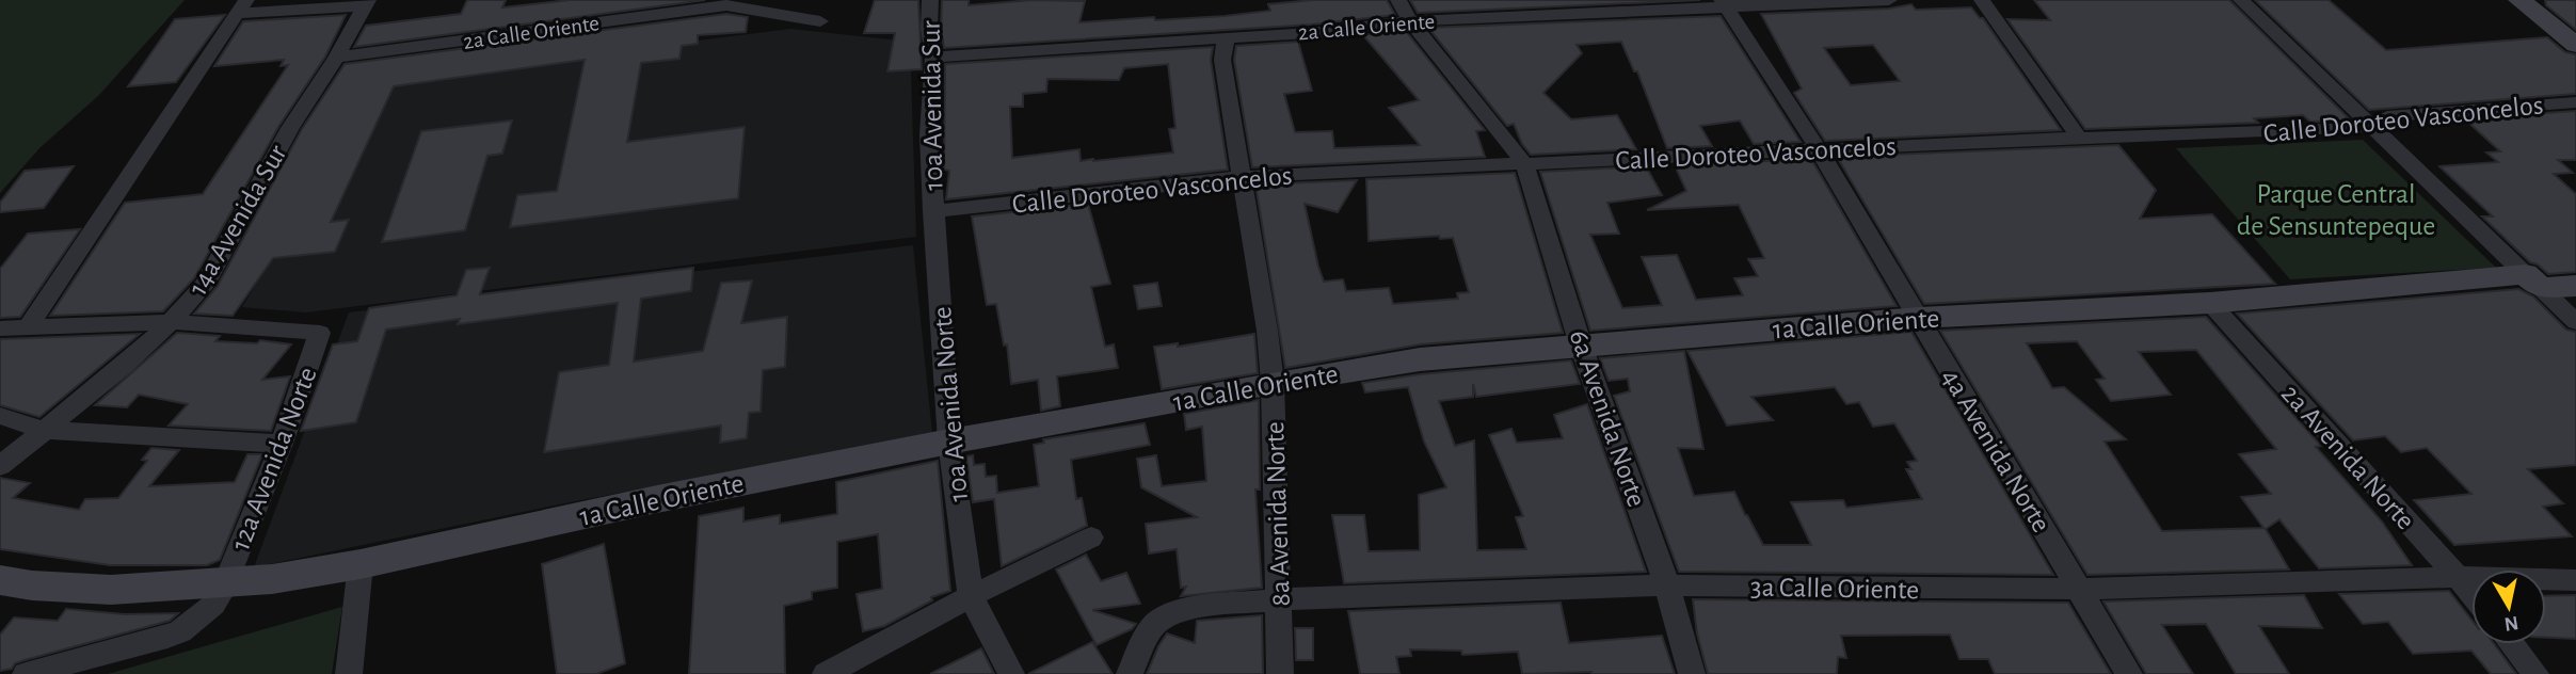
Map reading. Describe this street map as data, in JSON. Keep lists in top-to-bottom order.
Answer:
{
  "streets": {
    "street": [
      "2a Calle Oriente",
      "10a Avenida Sur",
      "Calle Doroteo Vasconcelos",
      "14a Avenida Sur",
      "1a Calle Oriente",
      "10a Avenida Norte",
      "6a Avenida Norte",
      "4a Avenida Norte",
      "2a Avenida Norte",
      "12a Avenida Norte",
      "8a Avenida Norte",
      "3a Calle Oriente"
    ]
  },
  "crossings": [
    ["2a Calle Oriente", "10a Avenida Sur"],
    ["2a Calle Oriente", "14a Avenida Sur"],
    ["2a Calle Oriente", "4a Avenida Norte"],
    ["2a Calle Oriente", "8a Avenida Norte"],
    ["10a Avenida Sur", "Calle Doroteo Vasconcelos"],
    ["10a Avenida Sur", "10a Avenida Norte"],
    ["Calle Doroteo Vasconcelos", "10a Avenida Norte"],
    ["Calle Doroteo Vasconcelos", "6a Avenida Norte"],
    ["Calle Doroteo Vasconcelos", "4a Avenida Norte"],
    ["Calle Doroteo Vasconcelos", "8a Avenida Norte"],
    ["14a Avenida Sur", "12a Avenida Norte"],
    ["1a Calle Oriente", "10a Avenida Norte"],
    ["1a Calle Oriente", "6a Avenida Norte"],
    ["1a Calle Oriente", "4a Avenida Norte"],
    ["1a Calle Oriente", "2a Avenida Norte"],
    ["1a Calle Oriente", "12a Avenida Norte"],
    ["1a Calle Oriente", "8a Avenida Norte"],
    ["6a Avenida Norte", "3a Calle Oriente"],
    ["4a Avenida Norte", "3a Calle Oriente"],
    ["2a Avenida Norte", "3a Calle Oriente"],
    ["8a Avenida Norte", "3a Calle Oriente"]
  ],
  "parks": ["Parque Central de Sensuntepeque"],
  "north": "bottom"
}
